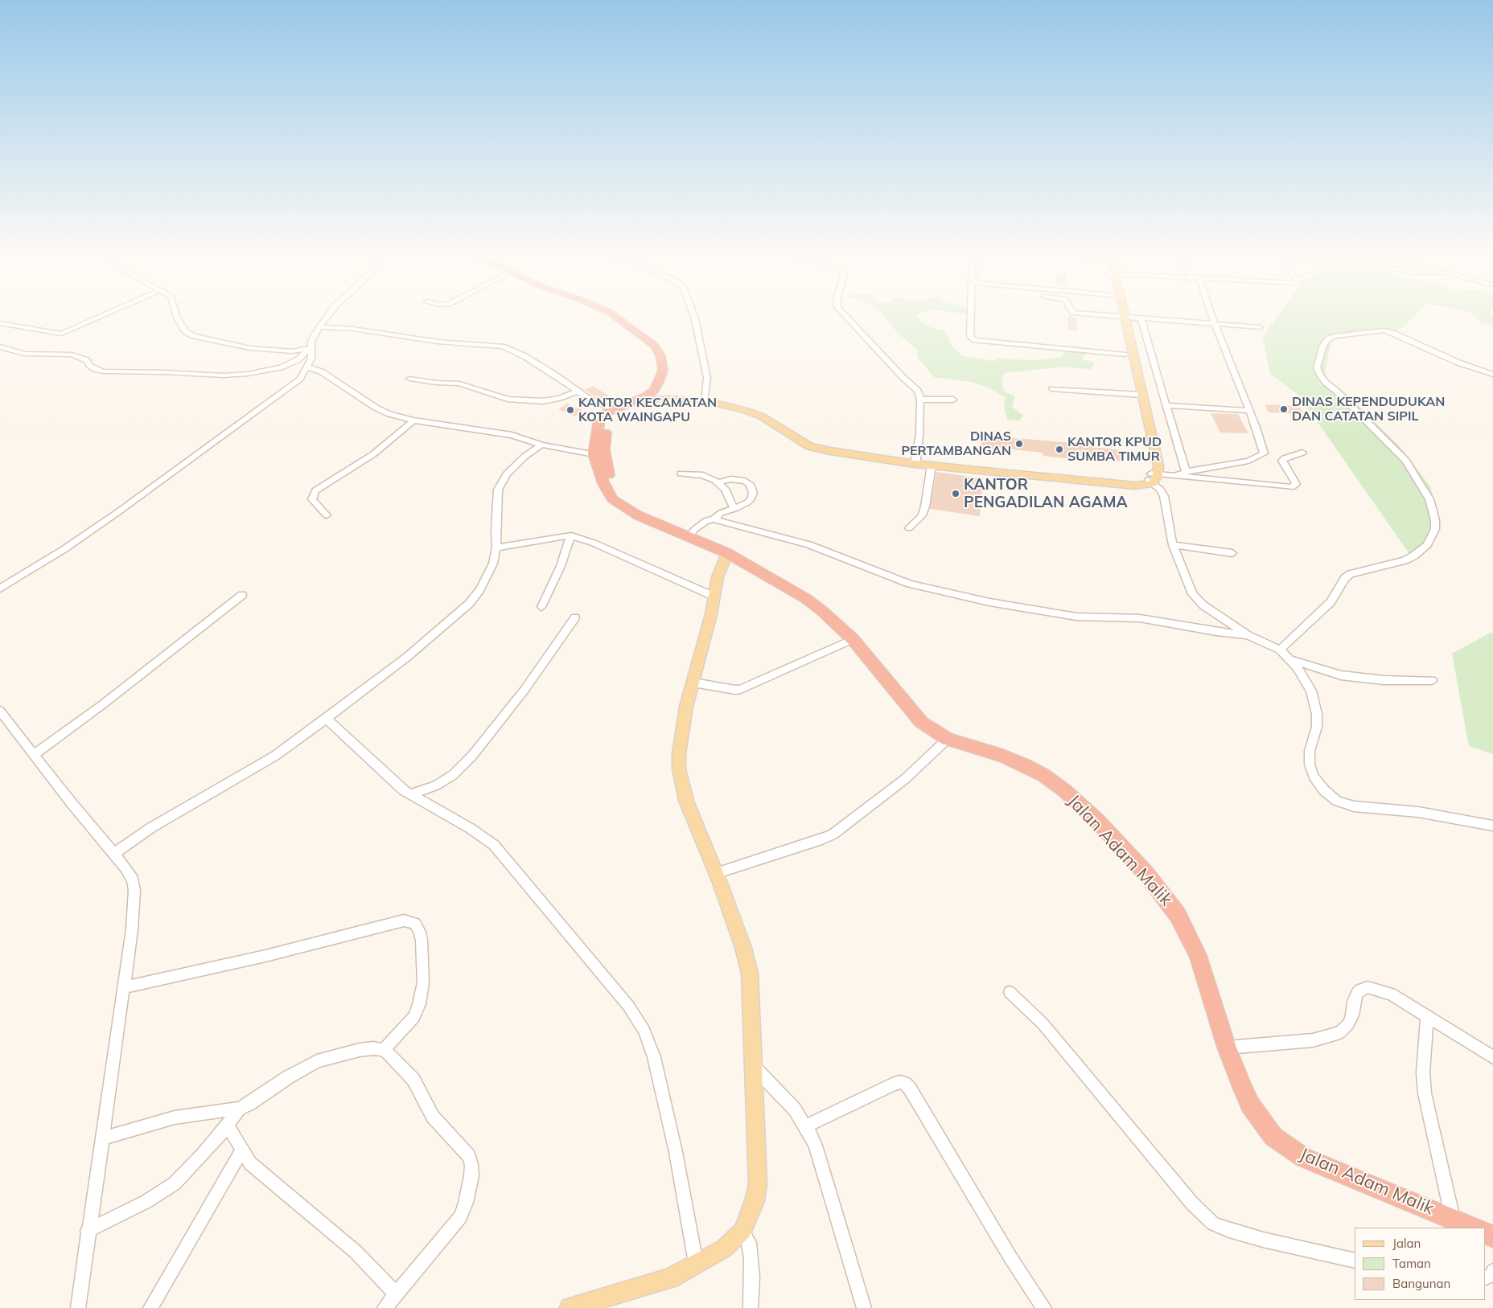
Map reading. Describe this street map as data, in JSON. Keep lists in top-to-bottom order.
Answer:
{
  "streets": {
    "highway": ["Jalan Adam Malik"]
  },
  "places": [
    "DINAS KEPENDUDUKAN DAN CATATAN SIPIL",
    "KANTOR KECAMATAN KOTA WAINGAPU",
    "DINAS PERTAMBANGAN",
    "KANTOR KPUD SUMBA TIMUR",
    "KANTOR PENGADILAN AGAMA"
  ],
  "legend": ["Jalan", "Taman", "Bangunan"]
}
